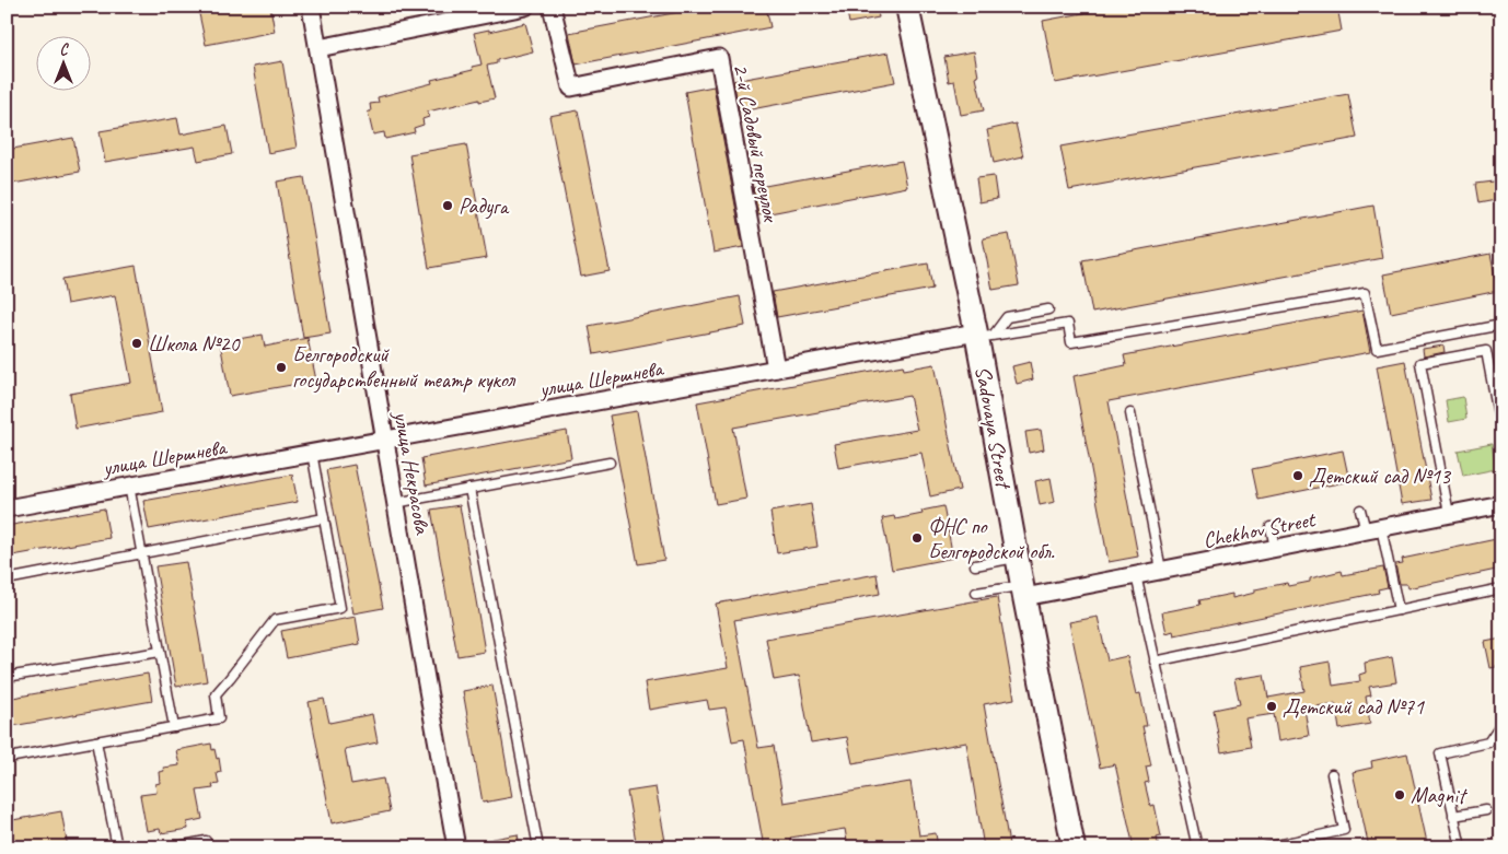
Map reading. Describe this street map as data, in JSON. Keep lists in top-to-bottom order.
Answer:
{
  "streets": {
    "main road": ["Sadovaya Street"],
    "street": [
      "2-й Садовый переулок",
      "улица Шершнева",
      "улица Некрасова",
      "Chekhov Street"
    ]
  },
  "crossings": [
    ["2-й Садовый переулок", "улица Шершнева"],
    ["улица Шершнева", "Sadovaya Street"],
    ["улица Шершнева", "улица Некрасова"],
    ["Sadovaya Street", "Chekhov Street"]
  ],
  "places": [
    "Радуга",
    "Школа №20",
    "Белгородский государственный театр кукол",
    "Детский сад №13",
    "ФНС по Белгородской обл.",
    "Детский сад №71",
    "Magnit"
  ],
  "north": "top"
}
